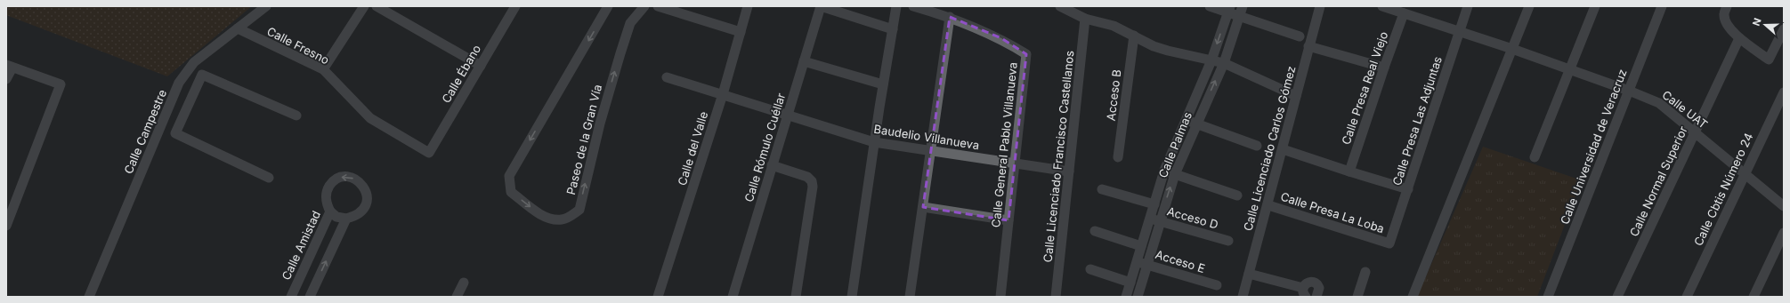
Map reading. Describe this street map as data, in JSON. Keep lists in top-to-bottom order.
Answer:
{
  "streets": {
    "street": [
      "Calle Fresno",
      "Calle Ébano",
      "Calle Presa Real Viejo",
      "Acceso B",
      "Calle UAT",
      "Calle Presa Las Adjuntas",
      "Calle Campestre",
      "Baudelio Villanueva",
      "Paseo de la Gran Vía",
      "Calle General Pablo Villanueva",
      "Calle Palmas",
      "Calle Universidad de Veracruz",
      "Calle Rómulo Cuéllar",
      "Calle del Valle",
      "Calle Licenciado Carlos Gómez",
      "Calle Licenciado Francisco Castellanos",
      "Calle Normal Superior",
      "Calle Cbtis Número 24",
      "Calle Presa La Loba",
      "Acceso D",
      "Calle Amistad",
      "Acceso E"
    ]
  },
  "crossings": [
    ["Calle Fresno", "Calle Ébano"],
    ["Calle Fresno", "Calle Campestre"],
    ["Calle Presa Real Viejo", "Calle UAT"],
    ["Calle UAT", "Calle Presa Las Adjuntas"],
    ["Calle UAT", "Calle Universidad de Veracruz"],
    ["Calle UAT", "Calle Normal Superior"],
    ["Calle UAT", "Calle Cbtis Número 24"],
    ["Calle Presa Las Adjuntas", "Calle Presa La Loba"],
    ["Baudelio Villanueva", "Calle General Pablo Villanueva"],
    ["Baudelio Villanueva", "Calle Rómulo Cuéllar"],
    ["Baudelio Villanueva", "Calle del Valle"],
    ["Baudelio Villanueva", "Calle Licenciado Francisco Castellanos"],
    ["Calle Palmas", "Acceso D"],
    ["Calle Palmas", "Acceso E"],
    ["Calle Licenciado Carlos Gómez", "Calle Presa La Loba"]
  ],
  "north": "left"
}
